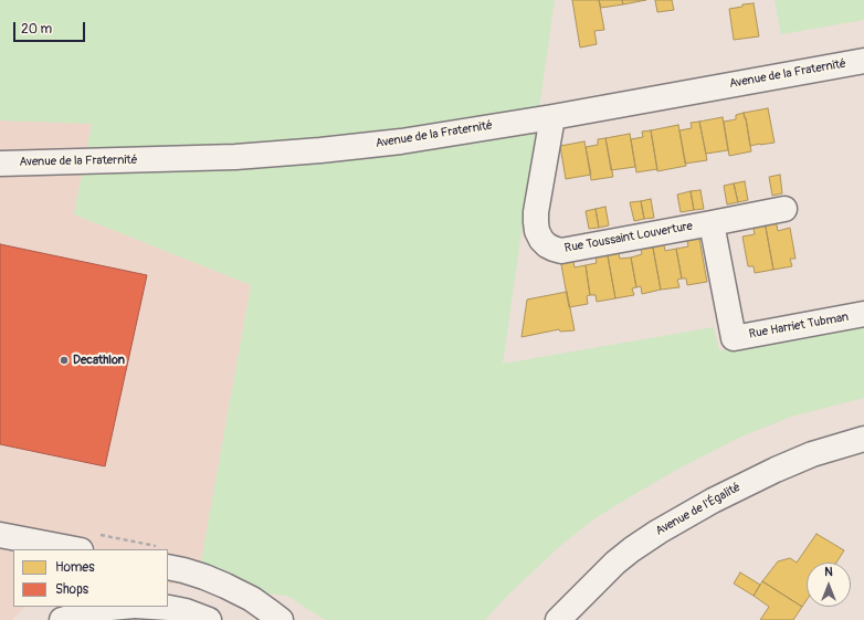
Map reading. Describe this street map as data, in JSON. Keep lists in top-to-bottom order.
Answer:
{
  "streets": {
    "street": [
      "Avenue de la Fraternité",
      "Rue Toussaint Louverture",
      "Rue Harriet Tubman",
      "Avenue de l'Égalité"
    ]
  },
  "crossings": [
    ["Avenue de la Fraternité", "Rue Toussaint Louverture"],
    ["Rue Toussaint Louverture", "Rue Harriet Tubman"]
  ],
  "places": ["Decathlon"],
  "legend": ["Homes", "Shops"],
  "scale_bar": "20 m",
  "north": "top"
}
